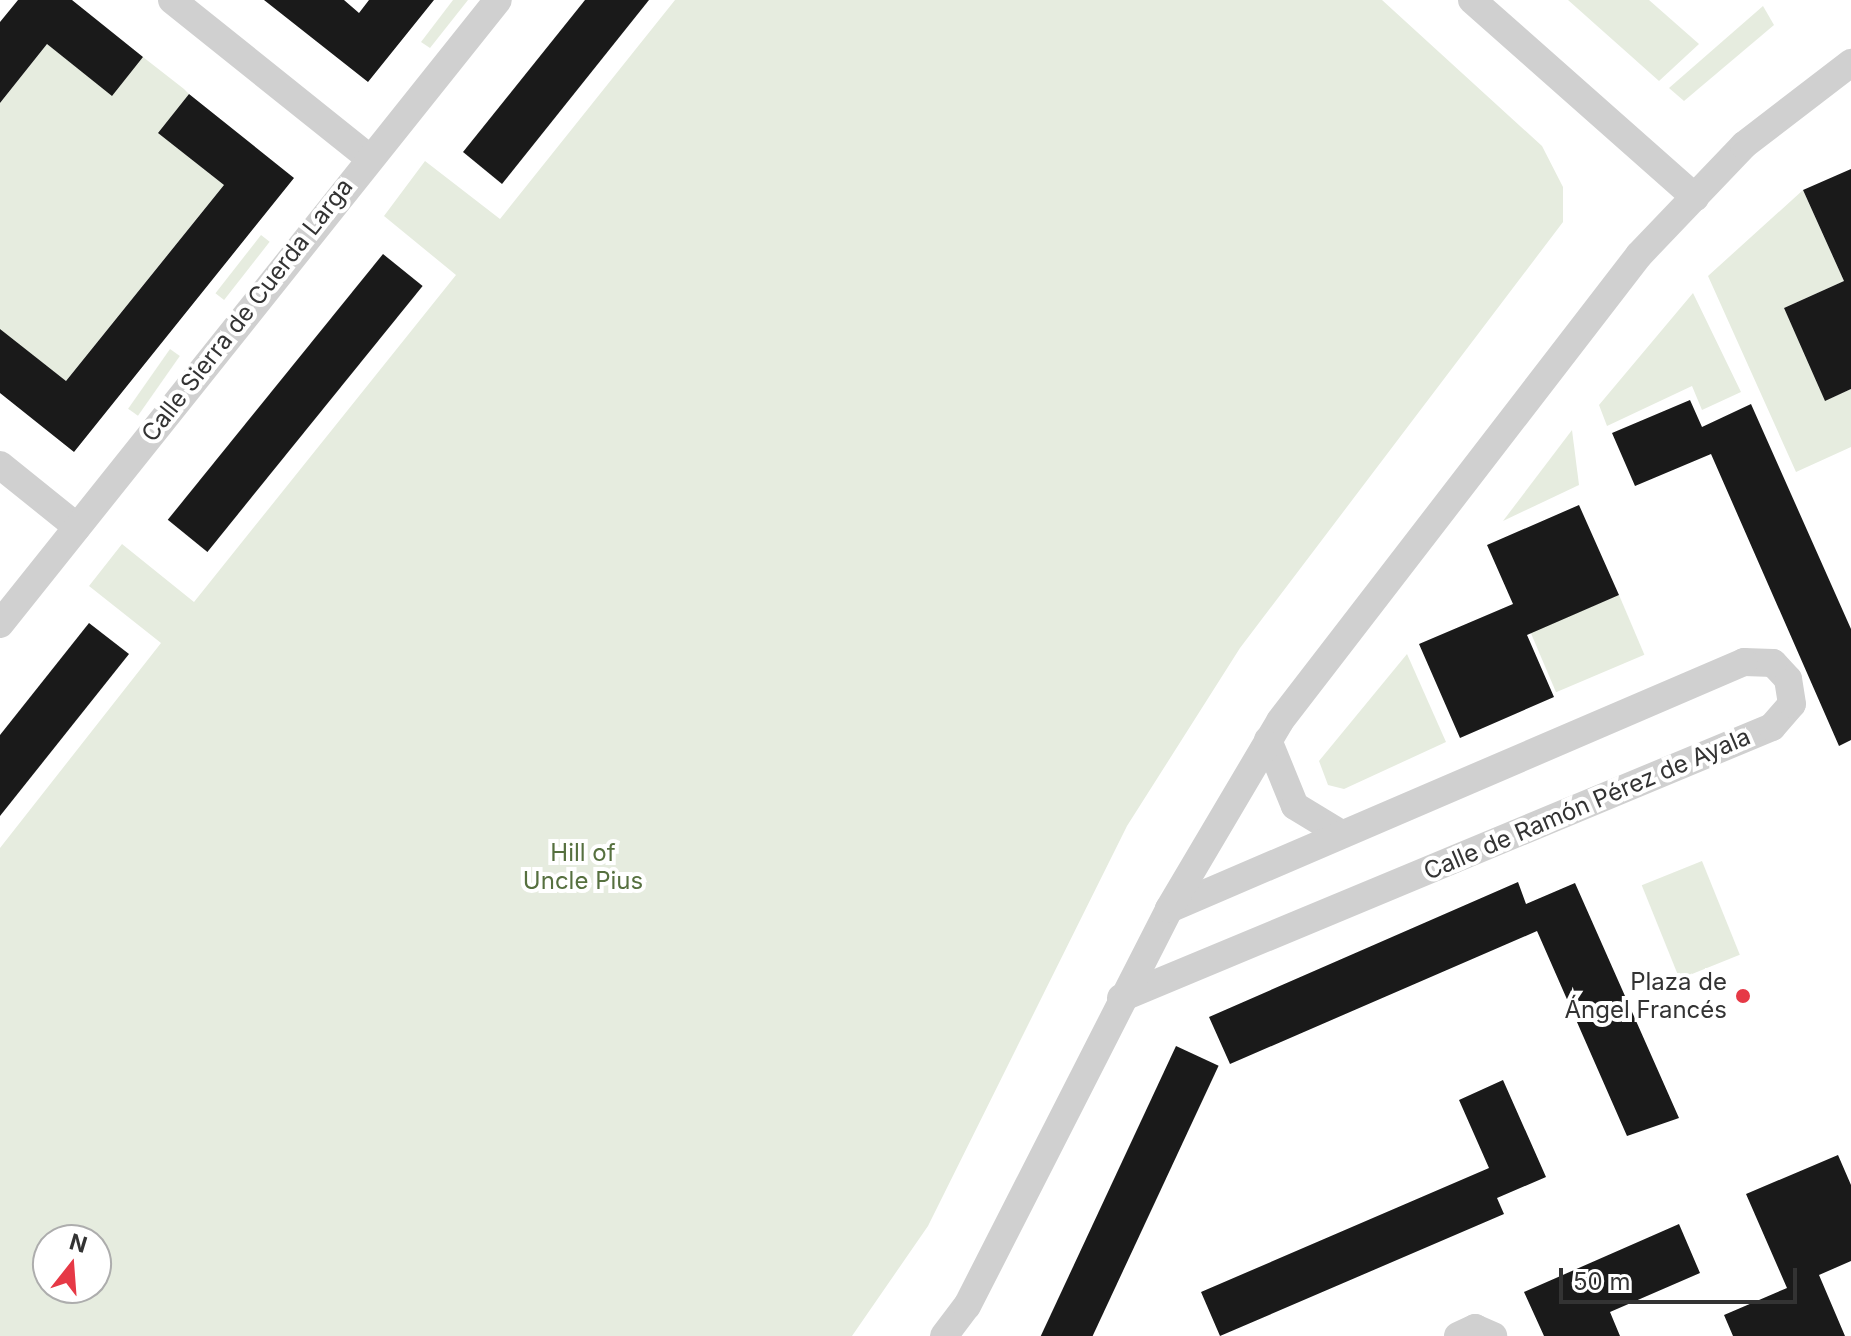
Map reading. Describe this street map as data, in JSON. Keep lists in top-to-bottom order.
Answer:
{
  "streets": {
    "street": ["Calle Sierra de Cuerda Larga", "Calle de Ramón Pérez de Ayala"]
  },
  "parks": ["Hill of Uncle Pius"],
  "places": ["Plaza de Ángel Francés"],
  "scale_bar": "50 m",
  "north": "top"
}
